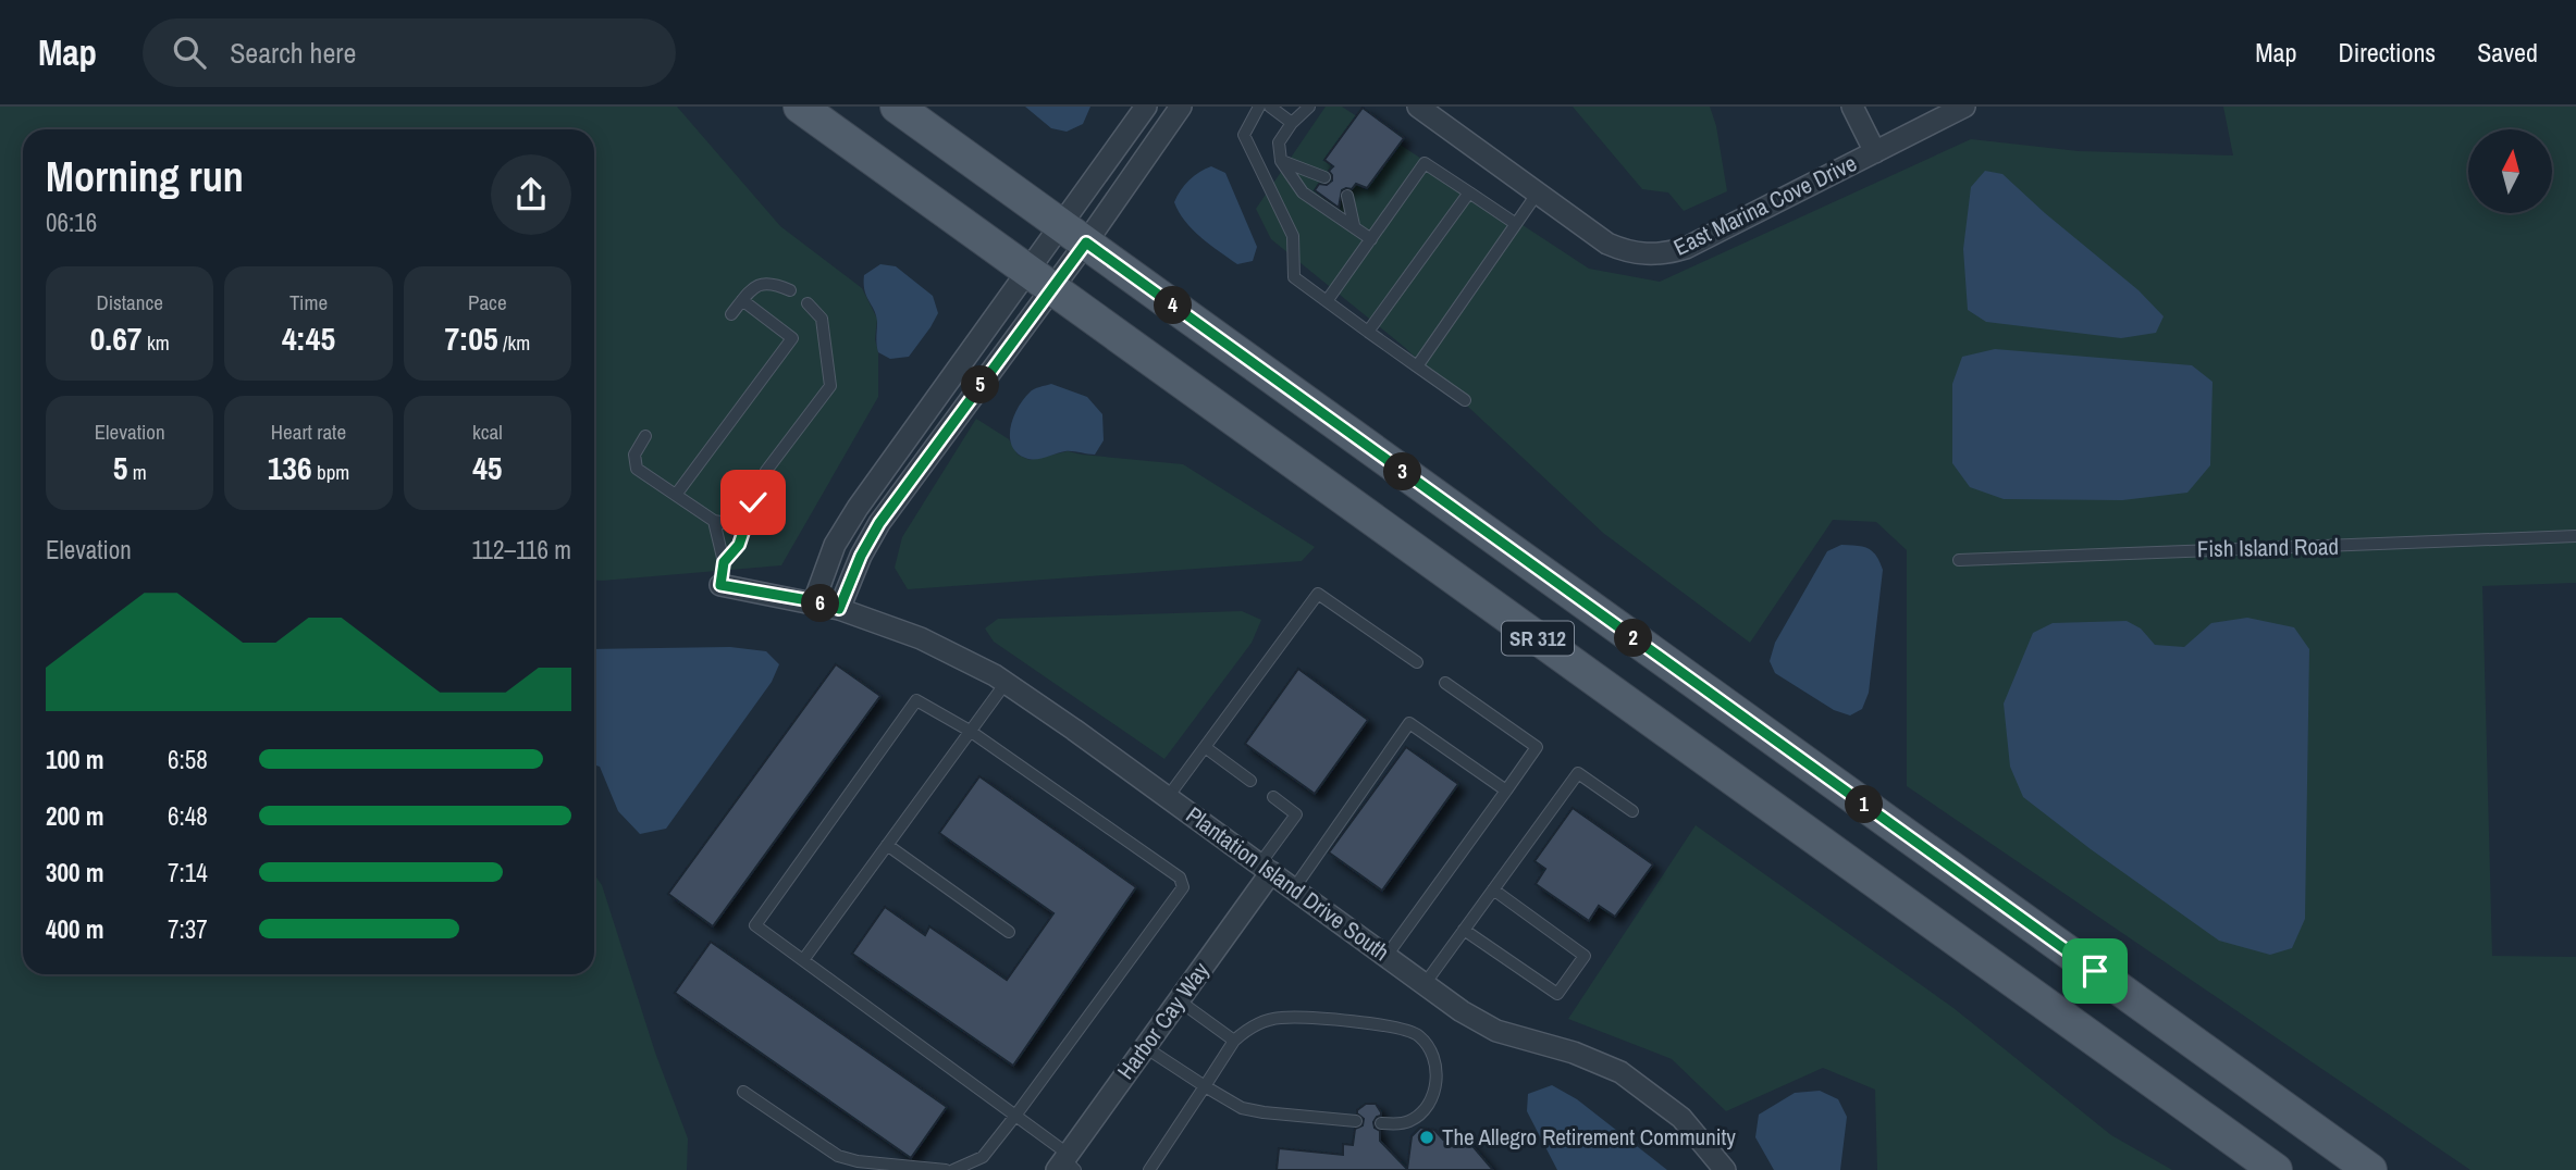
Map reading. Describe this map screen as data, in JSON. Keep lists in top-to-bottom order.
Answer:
{
  "streets": {
    "main road": ["SR 312"],
    "street": ["East Marina Cove Drive", "Plantation Island Drive South", "Harbor Cay Way"],
    "lane": ["Fish Island Road"]
  },
  "crossings": [
    ["Plantation Island Drive South", "Harbor Cay Way"]
  ],
  "places": ["The Allegro Retirement Community"],
  "north": "top",
  "page": {
    "header": "Map",
    "search": "Search here",
    "nav": ["Map", "Directions", "Saved"],
    "heading": ["Morning run", "06:16"],
    "stats": [
      ["Distance", "0.67 km"],
      ["Time", "4:45"],
      ["Pace", "7:05 /km"],
      ["Elevation", "5 m"],
      ["Heart rate", "136 bpm"],
      ["kcal", "45"]
    ],
    "pins": [
      "4",
      "5",
      "3",
      "6",
      "2",
      "1"
    ],
    "chart": ["Elevation", "112–116 m"],
    "list": [
      {
        "name": "100 m",
        "note": "6:58"
      },
      {
        "name": "200 m",
        "note": "6:48"
      },
      {
        "name": "300 m",
        "note": "7:14"
      },
      {
        "name": "400 m",
        "note": "7:37"
      }
    ]
  }
}
